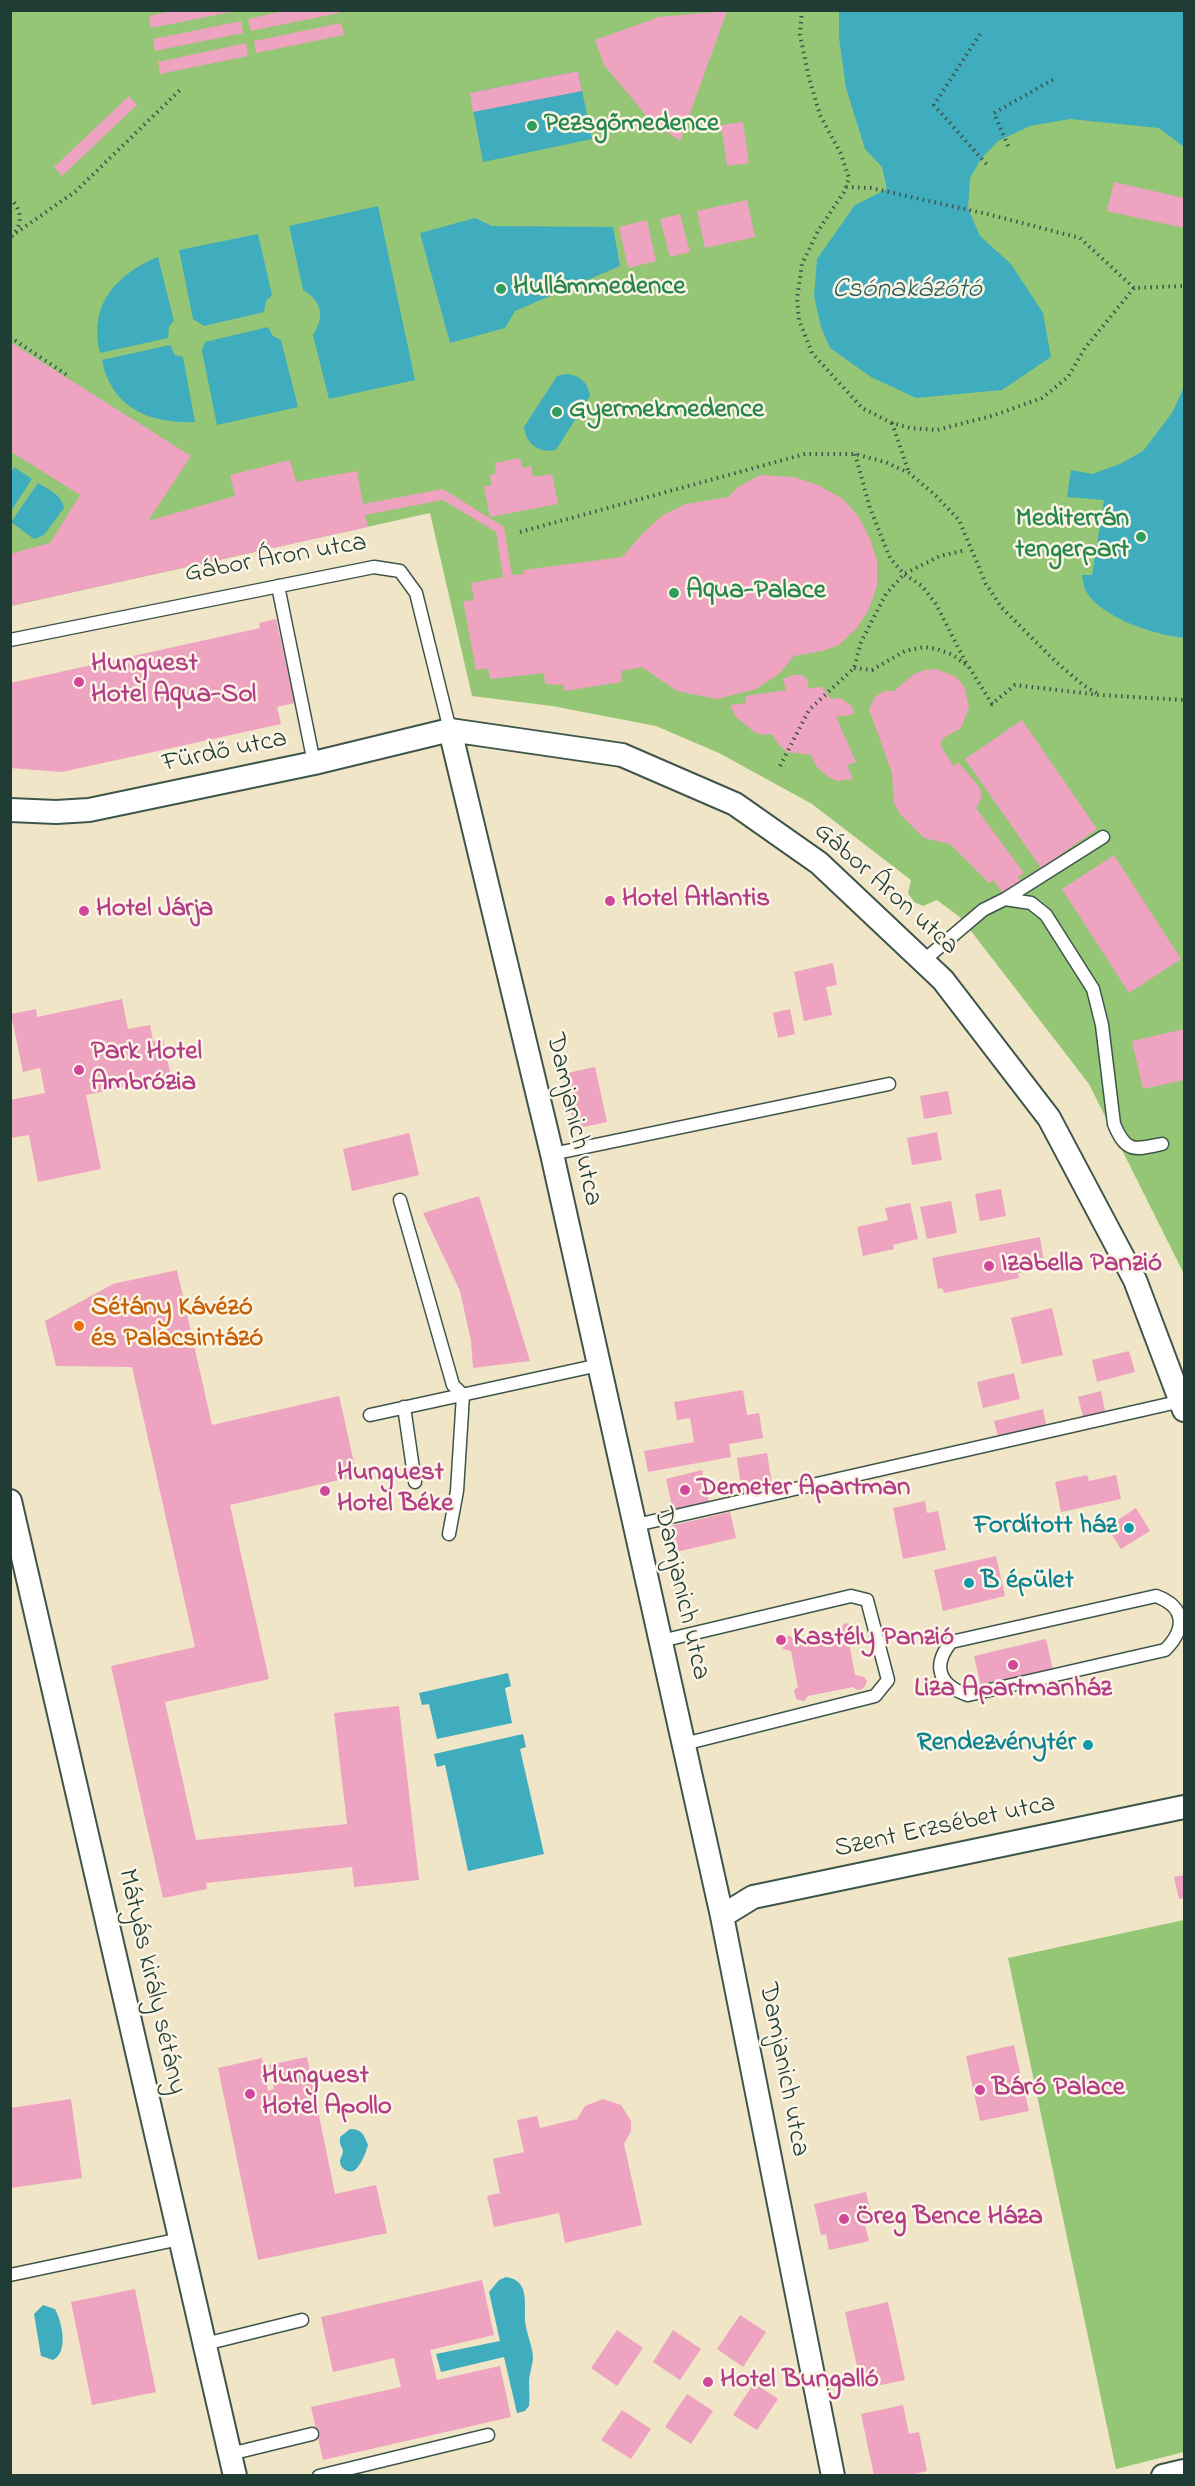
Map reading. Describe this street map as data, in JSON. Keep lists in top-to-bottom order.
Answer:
{
  "streets": {
    "street": [
      "Gábor Áron utca",
      "Fürdő utca",
      "Damjanich utca",
      "Szent Erzsébet utca",
      "Mátyás király sétány"
    ]
  },
  "crossings": [
    ["Gábor Áron utca", "Fürdő utca"],
    ["Gábor Áron utca", "Damjanich utca"],
    ["Fürdő utca", "Damjanich utca"],
    ["Damjanich utca", "Szent Erzsébet utca"]
  ],
  "water": ["Csónakázótó"],
  "places": [
    "Pezsgőmedence",
    "Hullámmedence",
    "Gyermekmedence",
    "Mediterrán tengerpart",
    "Aqua-Palace",
    "Hunguest Hotel Aqua-Sol",
    "Hotel Atlantis",
    "Hotel Járja",
    "Park Hotel Ambrózia",
    "Izabella Panzió",
    "Sétány Kávézó és Palacsintázó",
    "Demeter Apartman",
    "Hunguest Hotel Béke",
    "Fordított ház",
    "B épület",
    "Kastély Panzió",
    "Liza Apartmanház",
    "Rendezvénytér",
    "Báró Palace",
    "Hunguest Hotel Apollo",
    "Öreg Bence Háza",
    "Hotel Bungalló"
  ]
}
